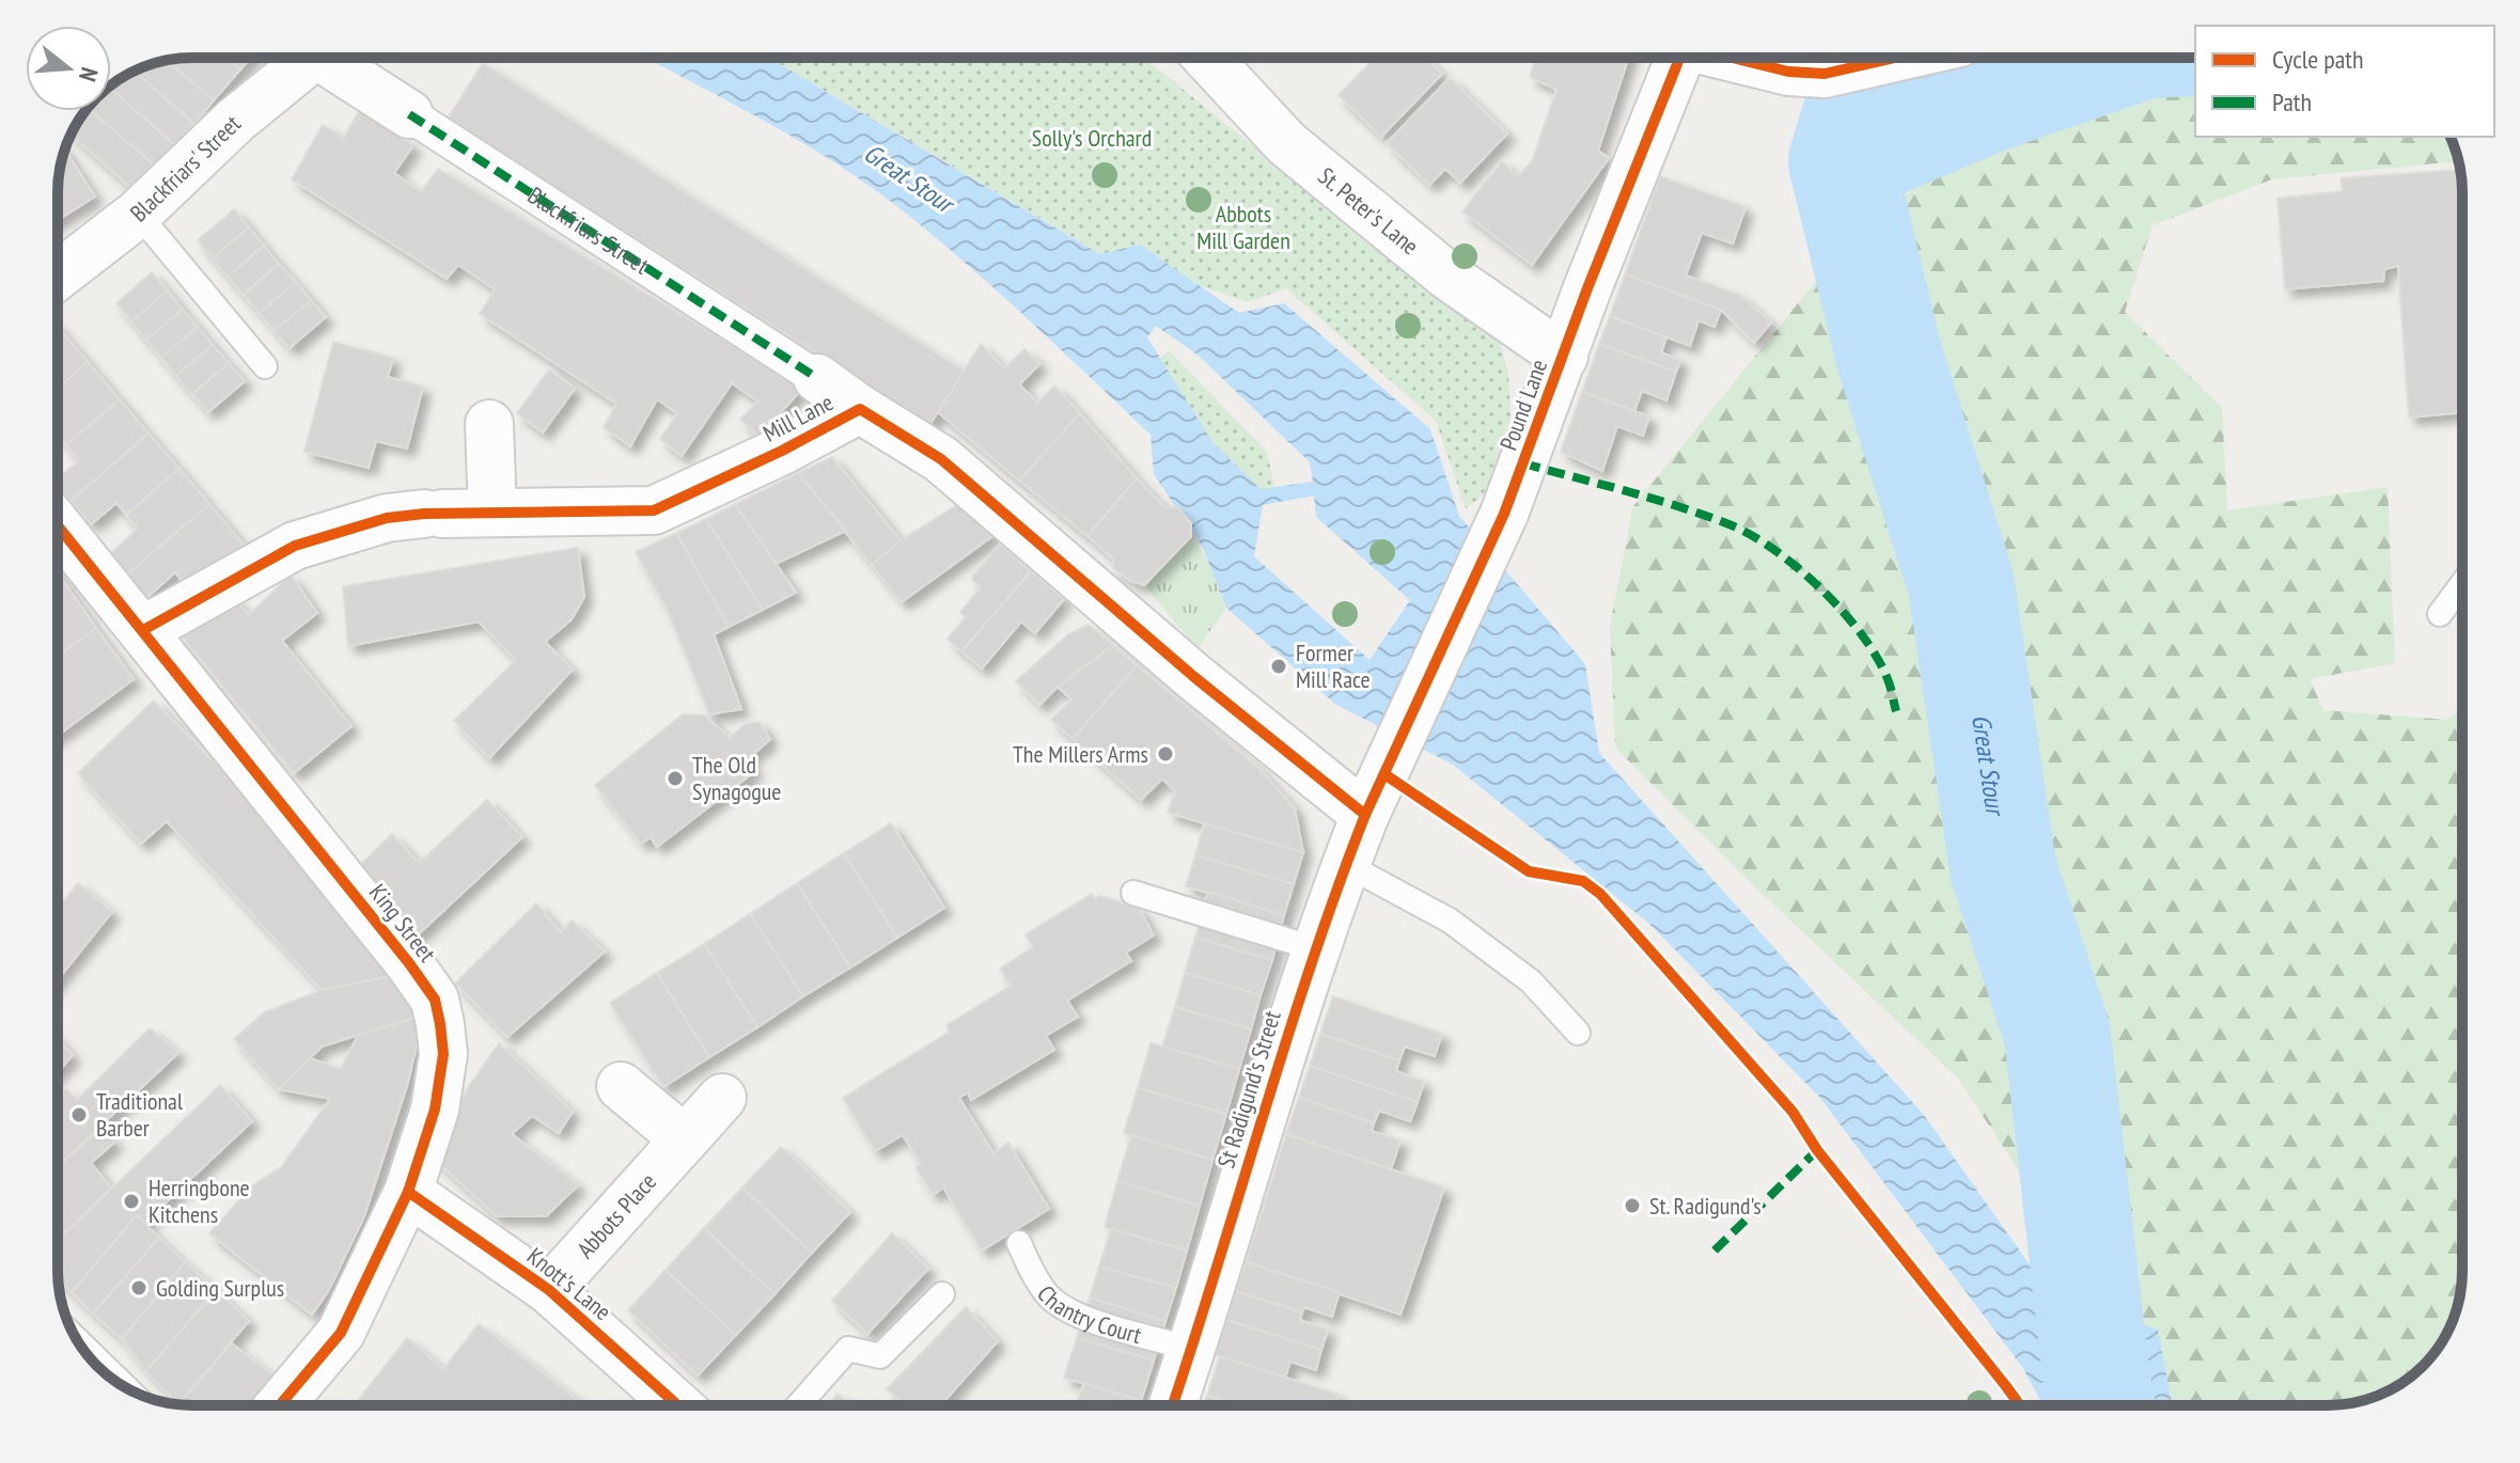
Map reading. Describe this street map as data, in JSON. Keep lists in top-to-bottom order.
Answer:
{
  "streets": {
    "street": [
      "Blackfriars' Street",
      "St. Peter's Lane",
      "Blackfriars Street",
      "Pound Lane",
      "Mill Lane",
      "King Street",
      "St Radigund's Street",
      "Abbots Place",
      "Knott's Lane"
    ],
    "lane": ["Chantry Court"]
  },
  "crossings": [
    ["St. Peter's Lane", "Pound Lane"],
    ["Blackfriars Street", "Mill Lane"],
    ["Pound Lane", "Mill Lane"],
    ["Pound Lane", "St Radigund's Street"],
    ["Mill Lane", "King Street"],
    ["Mill Lane", "St Radigund's Street"],
    ["King Street", "Knott's Lane"],
    ["St Radigund's Street", "Chantry Court"],
    ["Abbots Place", "Knott's Lane"]
  ],
  "water": ["Great Stour"],
  "parks": ["Solly's Orchard", "Abbots Mill Garden"],
  "places": [
    "Former Mill Race",
    "The Millers Arms",
    "The Old Synagogue",
    "Traditional Barber",
    "Herringbone Kitchens",
    "St. Radigund's",
    "Golding Surplus"
  ],
  "legend": ["Cycle path", "Path"],
  "north": "right"
}
